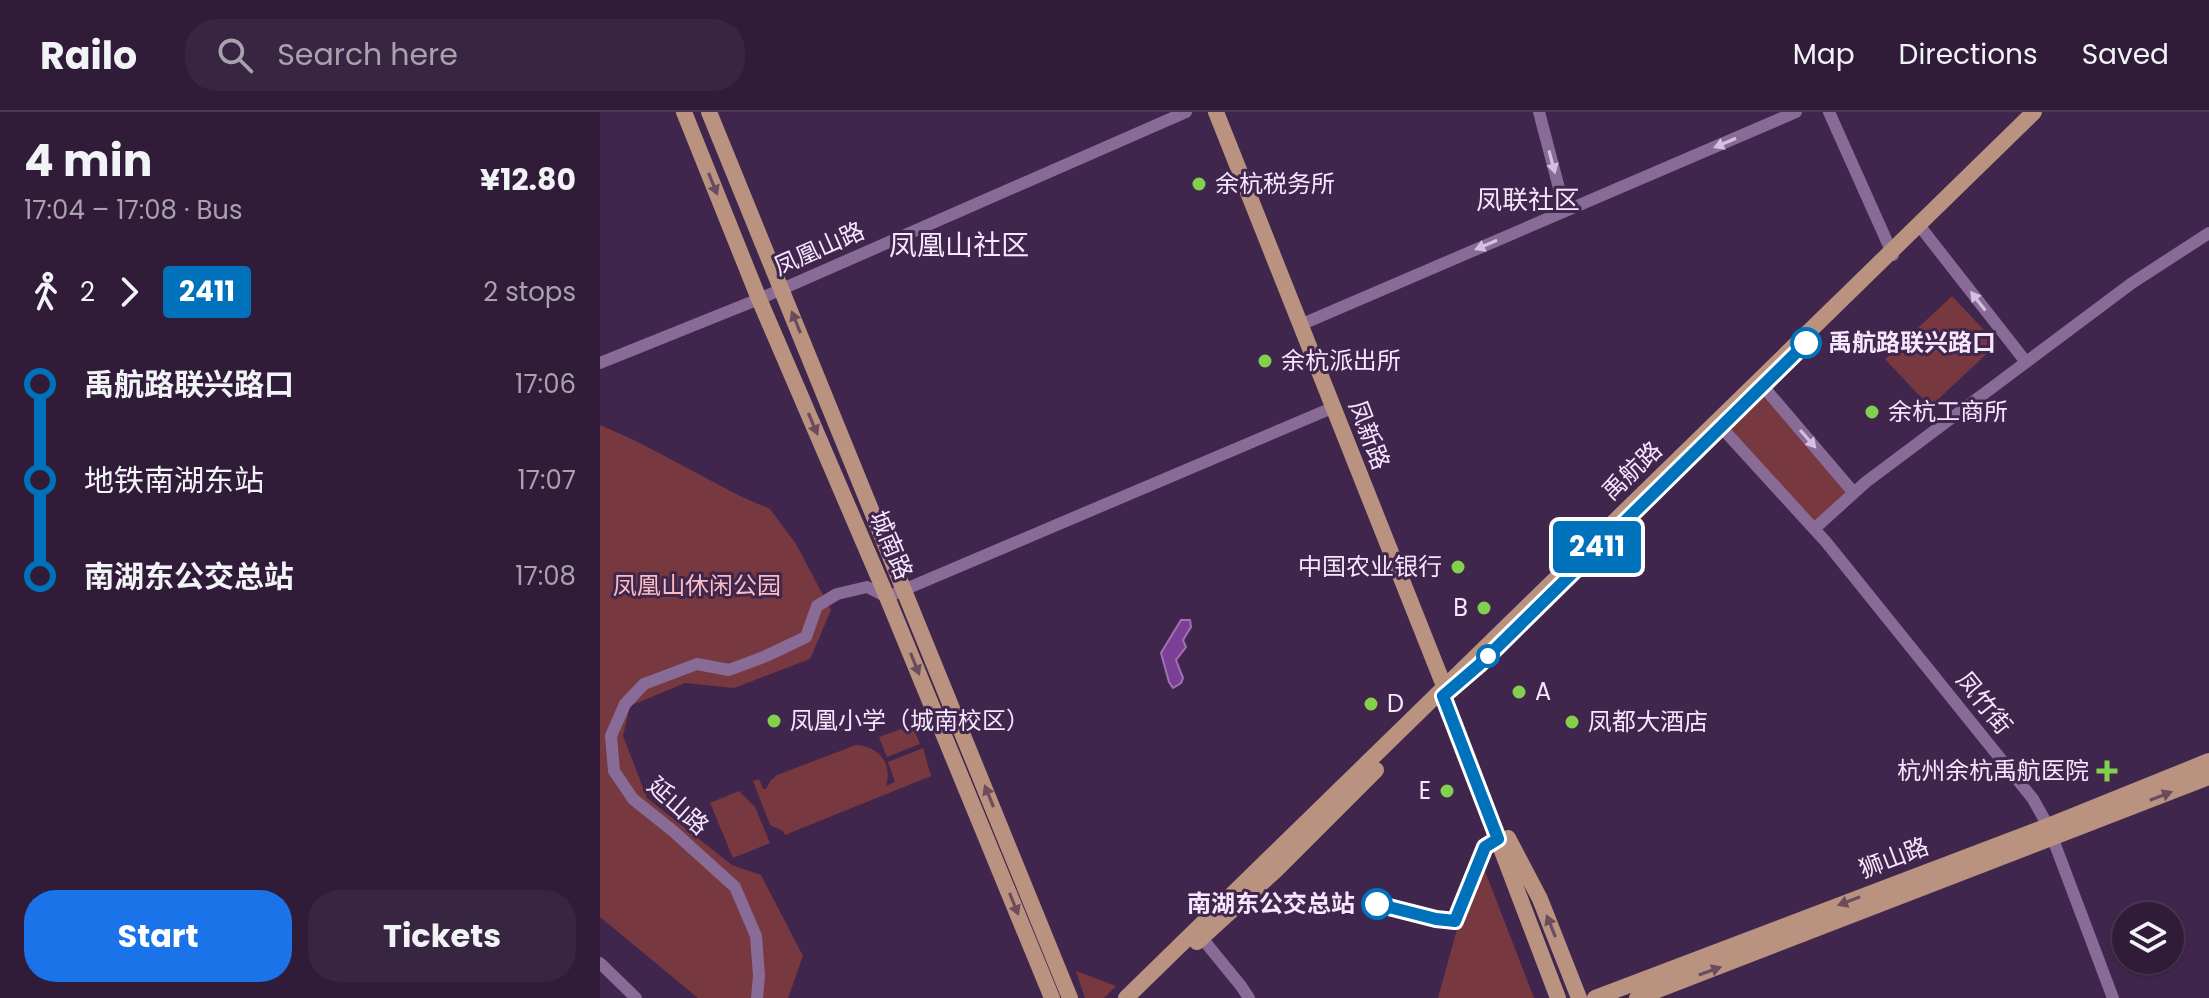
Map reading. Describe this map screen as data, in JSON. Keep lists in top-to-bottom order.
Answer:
{
  "streets": {
    "main road": [
      "凤新路",
      "禹航路",
      "城南路",
      "狮山路"
    ],
    "street": ["凤凰山路", "凤竹街", "延山路"]
  },
  "crossings": [
    ["凤凰山路", "城南路"],
    ["凤新路", "禹航路"],
    ["禹航路", "凤竹街"],
    ["城南路", "延山路"],
    ["凤竹街", "狮山路"]
  ],
  "districts": ["凤联社区", "凤凰山社区"],
  "parks": ["凤凰山休闲公园"],
  "places": {
    "other": [
      "余杭税务所",
      "禹航路联兴路口",
      "余杭派出所",
      "余杭工商所",
      "中国农业银行",
      "B",
      "A",
      "D",
      "凤凰小学（城南校区）",
      "凤都大酒店",
      "E",
      "南湖东公交总站"
    ],
    "health": ["杭州余杭禹航医院"]
  },
  "lines": ["bus line 2411"],
  "page": {
    "header": "Railo",
    "search": "Search here",
    "nav": ["Map", "Directions", "Saved"],
    "heading": ["4 min", "17:04 – 17:08 · Bus", "¥12.80"],
    "on_map": "2411",
    "legs": ["2", "2411", "2 stops"],
    "list": [
      {
        "name": "禹航路联兴路口",
        "value": "17:06"
      },
      {
        "name": "地铁南湖东站",
        "value": "17:07"
      },
      {
        "name": "南湖东公交总站",
        "value": "17:08"
      }
    ],
    "buttons": ["Start", "Tickets"]
  }
}
